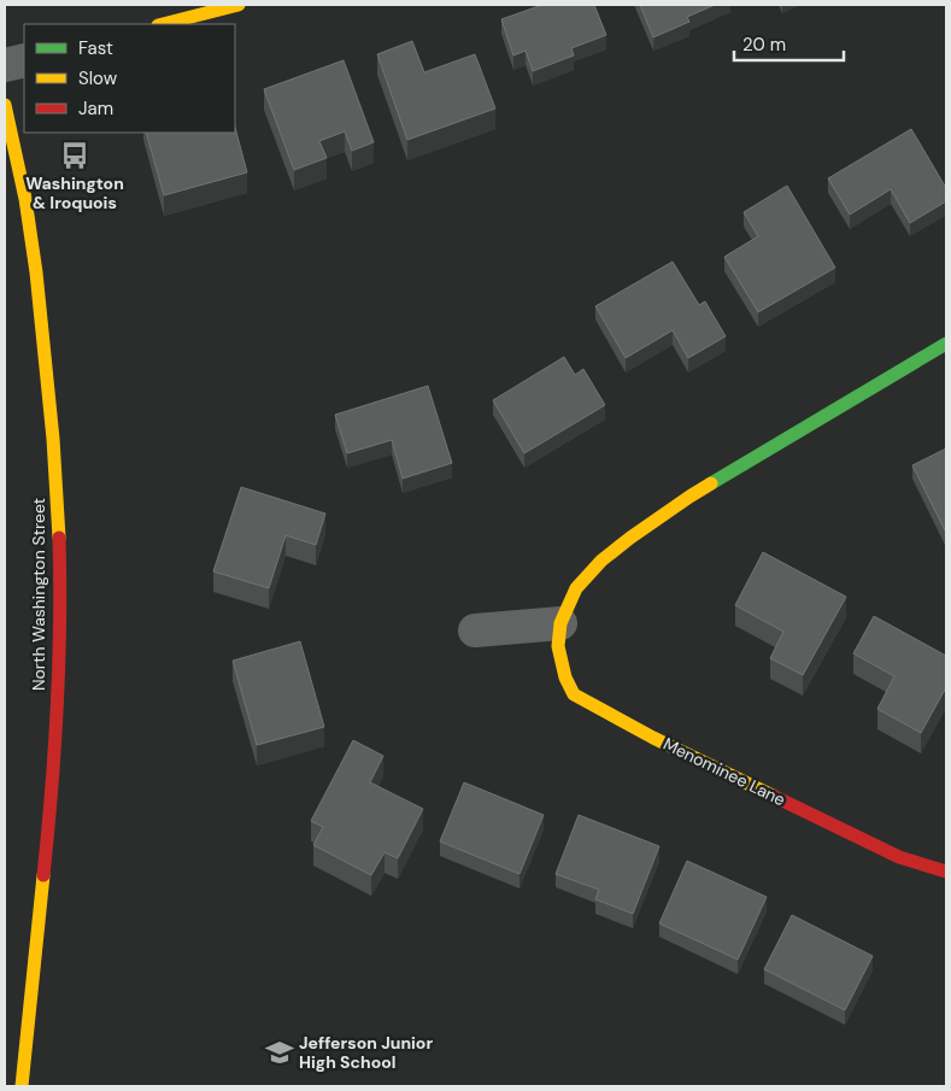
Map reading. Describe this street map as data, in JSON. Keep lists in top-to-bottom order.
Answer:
{
  "streets": {
    "street": ["North Washington Street", "Menominee Lane"]
  },
  "places": {
    "bus stop": ["Washington & Iroquois"],
    "school or university": ["Jefferson Junior High School"]
  },
  "legend": ["Fast", "Slow", "Jam"],
  "scale_bar": "20 m"
}
